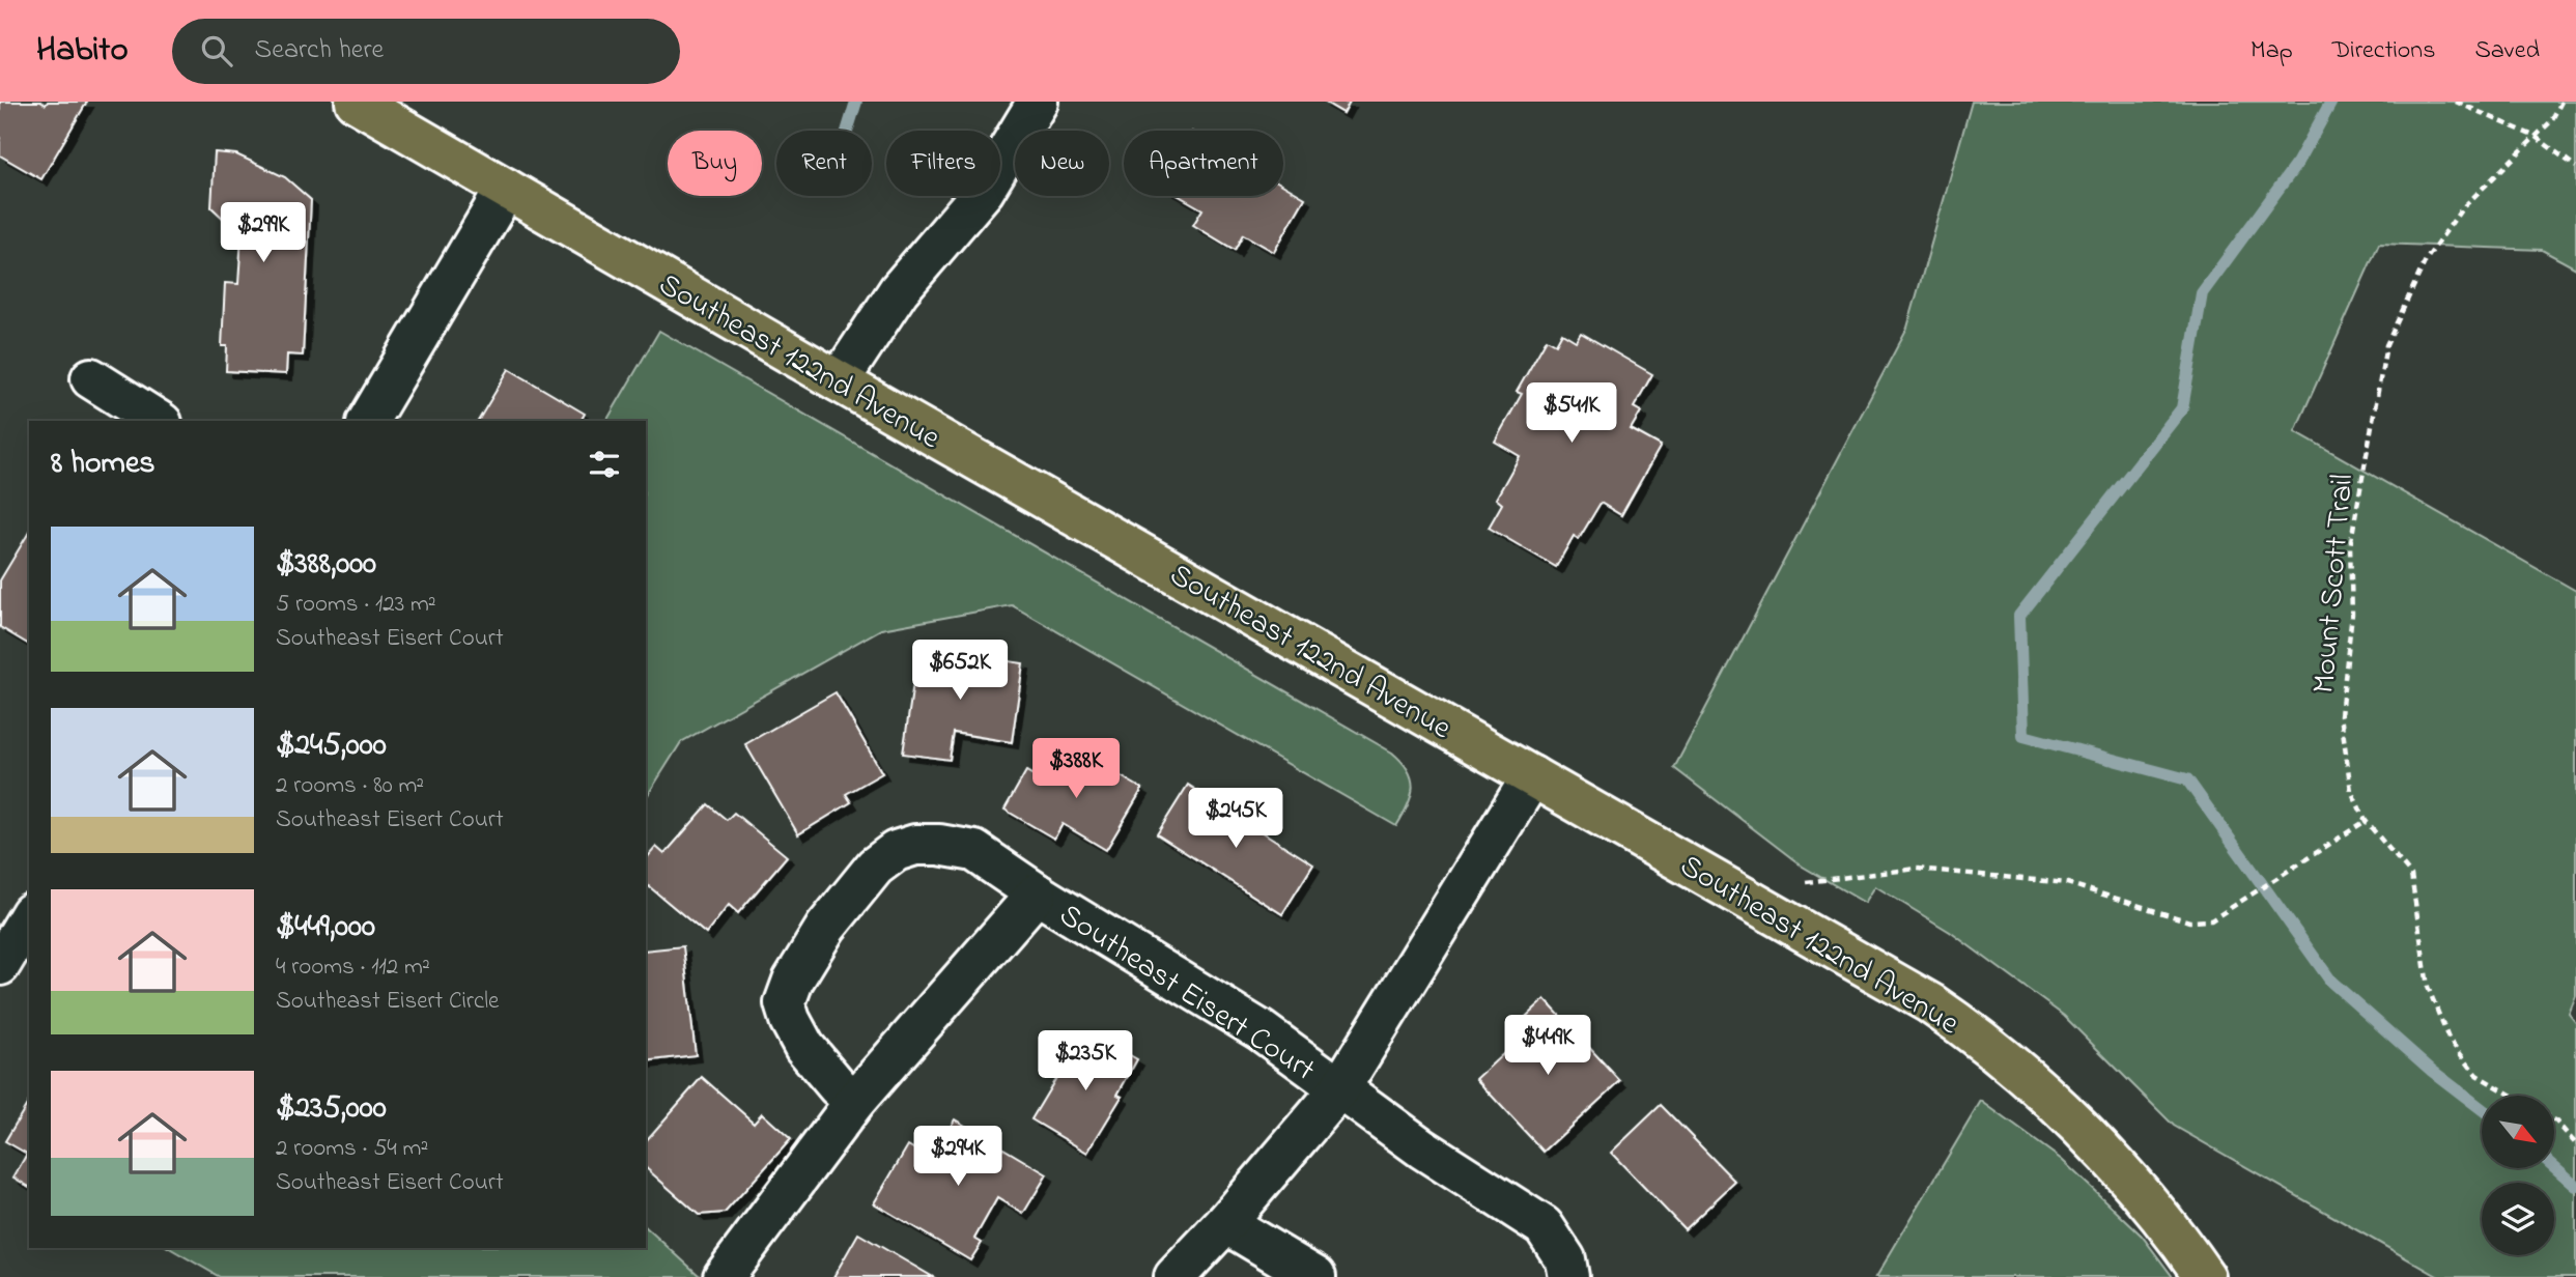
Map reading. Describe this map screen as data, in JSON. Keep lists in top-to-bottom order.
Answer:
{
  "streets": {
    "main road": ["Southeast 122nd Avenue"],
    "street": ["Southeast Eisert Court"],
    "path": ["Mount Scott Trail"]
  },
  "north": "bottom right",
  "page": {
    "header": "Habito",
    "search": "Search here",
    "nav": ["Map", "Directions", "Saved"],
    "chip": [
      "Buy",
      "Rent",
      "Filters",
      "New",
      "Apartment"
    ],
    "price": [
      "$299K",
      "$541K",
      "$652K",
      "$388K",
      "$245K",
      "$449K",
      "$235K",
      "$294K"
    ],
    "heading": "8 homes",
    "list": [
      {
        "name": "$388,000",
        "note": "5 rooms · 123 m² · Southeast Eisert Court"
      },
      {
        "name": "$245,000",
        "note": "2 rooms · 80 m² · Southeast Eisert Court"
      },
      {
        "name": "$449,000",
        "note": "4 rooms · 112 m² · Southeast Eisert Circle"
      },
      {
        "name": "$235,000",
        "note": "2 rooms · 54 m² · Southeast Eisert Court"
      }
    ]
  }
}
